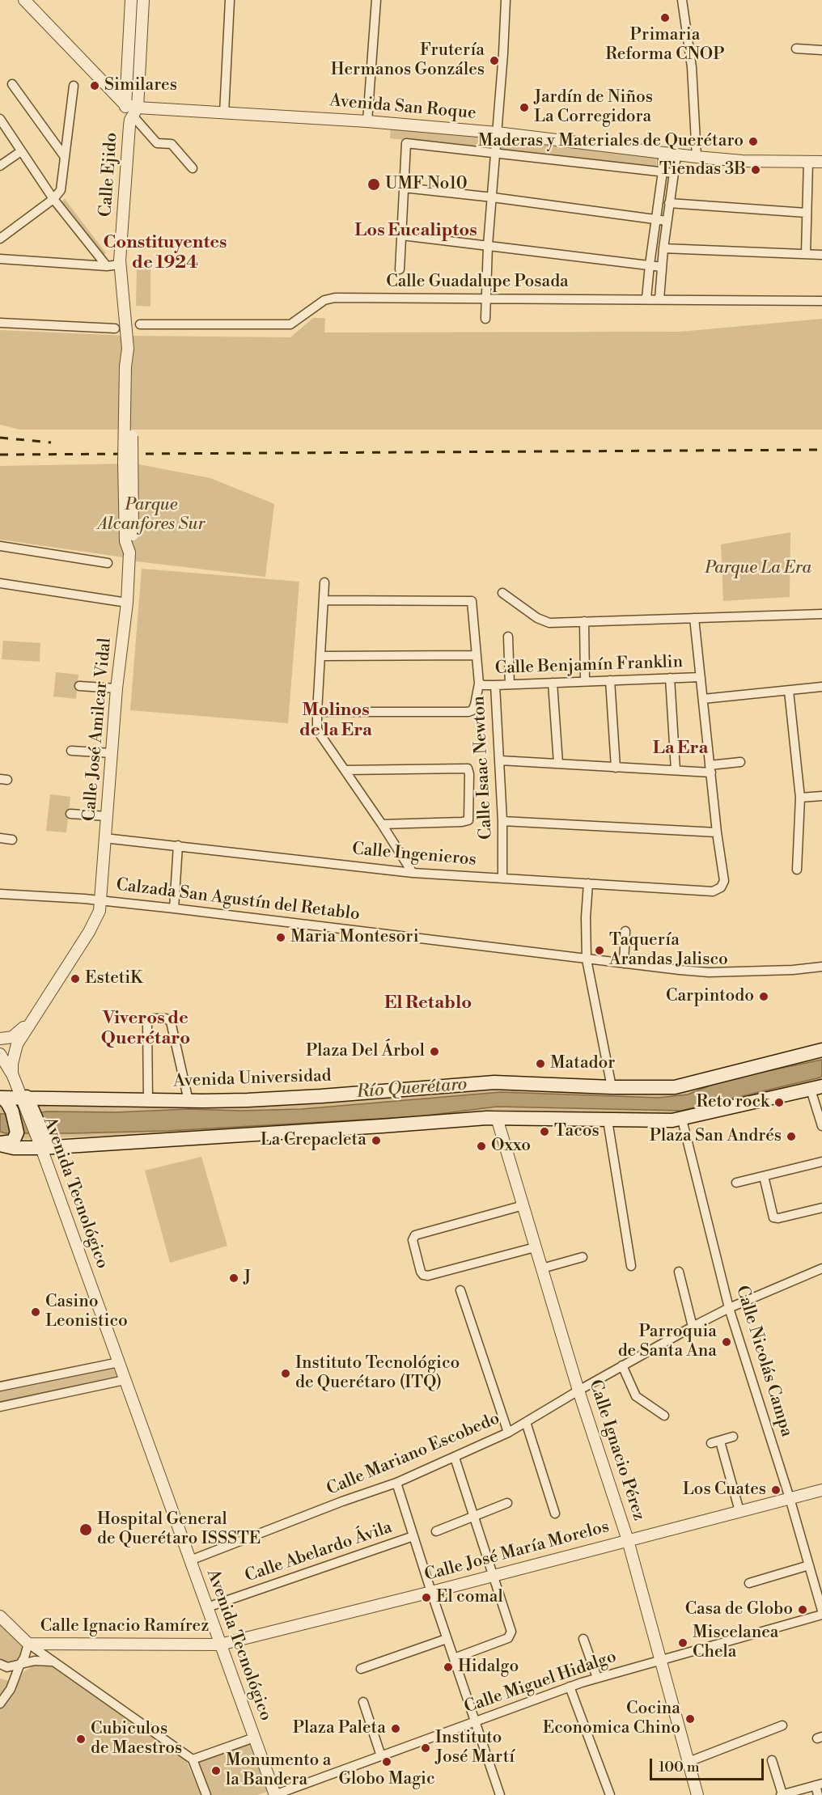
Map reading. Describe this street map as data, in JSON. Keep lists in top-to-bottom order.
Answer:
{
  "streets": {
    "main road": ["Avenida Universidad"],
    "street": [
      "Avenida San Roque",
      "Calle Ejido",
      "Calle Guadalupe Posada",
      "Calle Benjamín Franklin",
      "Calle José Amilcar Vidal",
      "Calle Isaac Newton",
      "Calle Ingenieros",
      "Calzada San Agustín del Retablo",
      "Avenida Tecnológico",
      "Calle Nicolás Campa",
      "Calle Ignacio Pérez",
      "Calle Mariano Escobedo",
      "Calle José María Morelos",
      "Calle Abelardo Ávila",
      "Calle Ignacio Ramírez",
      "Calle Miguel Hidalgo"
    ]
  },
  "crossings": [
    ["Avenida San Roque", "Calle Ejido"],
    ["Calle Ejido", "Calle José Amilcar Vidal"],
    ["Calle Benjamín Franklin", "Calle Isaac Newton"],
    ["Calle José Amilcar Vidal", "Calle Ingenieros"],
    ["Calle José Amilcar Vidal", "Calzada San Agustín del Retablo"],
    ["Calle José Amilcar Vidal", "Avenida Universidad"],
    ["Calle Isaac Newton", "Calle Ingenieros"],
    ["Avenida Tecnológico", "Calle Mariano Escobedo"],
    ["Avenida Tecnológico", "Calle José María Morelos"],
    ["Avenida Tecnológico", "Calle Abelardo Ávila"],
    ["Avenida Tecnológico", "Calle Ignacio Ramírez"],
    ["Avenida Tecnológico", "Calle Miguel Hidalgo"],
    ["Calle Nicolás Campa", "Calle Mariano Escobedo"],
    ["Calle Nicolás Campa", "Calle José María Morelos"],
    ["Calle Ignacio Pérez", "Calle Mariano Escobedo"],
    ["Calle Ignacio Pérez", "Calle José María Morelos"],
    ["Calle Ignacio Pérez", "Calle Miguel Hidalgo"],
    ["Calle José María Morelos", "Calle Ignacio Ramírez"]
  ],
  "districts": [
    "Los Eucaliptos",
    "Constituyentes de 1924",
    "Molinos de la Era",
    "La Era",
    "El Retablo",
    "Viveros de Querétaro"
  ],
  "water": ["Río Querétaro"],
  "parks": ["Parque Alcanfores Sur", "Parque La Era"],
  "places": [
    "Primaria Reforma CNOP",
    "Frutería Hermanos Gonzáles",
    "Similares",
    "Jardín de Niños La Corregidora",
    "Maderas y Materiales de Querétaro",
    "Tiendas 3B",
    "UMF No10",
    "Maria Montesori",
    "Taquería Arandas Jalisco",
    "EstetiK",
    "Carpintodo",
    "Plaza Del Árbol",
    "Matador",
    "Reto rock",
    "Tacos",
    "Plaza San Andrés",
    "La Crepacleta",
    "Oxxo",
    "J",
    "Casino Leonistico",
    "Parroquia de Santa Ana",
    "Instituto Tecnológico de Querétaro (ITQ)",
    "Los Cuates",
    "Hospital General de Querétaro ISSSTE",
    "El comal",
    "Casa de Globo",
    "Miscelanea Chela",
    "Hidalgo",
    "Cocina Economica Chino",
    "Plaza Paleta",
    "Cubiculos de Maestros",
    "Instituto José Martí",
    "Globo Magic",
    "Monumento a la Bandera"
  ],
  "scale_bar": "100 m"
}
